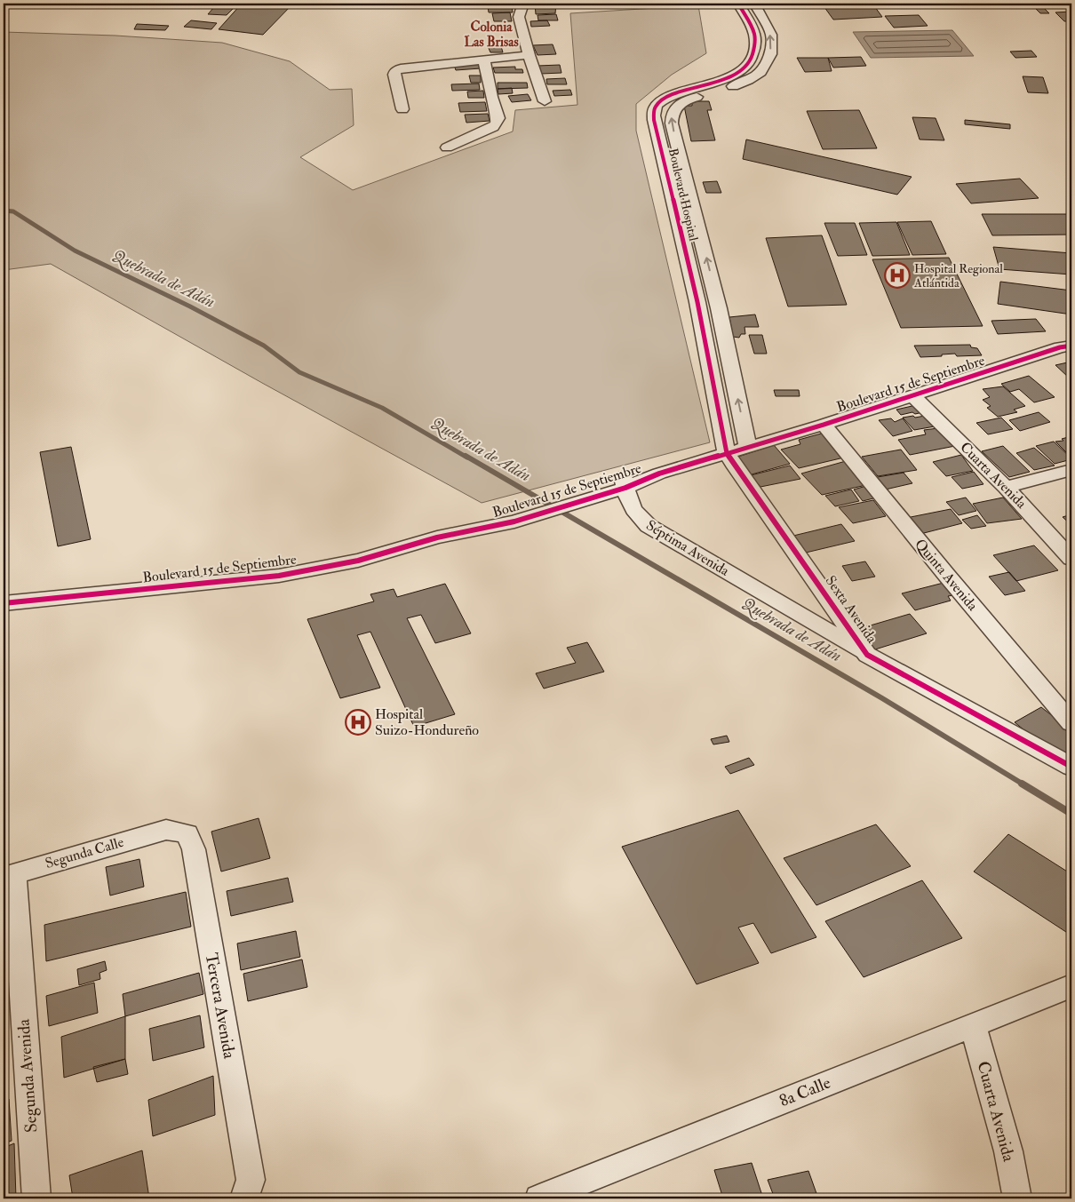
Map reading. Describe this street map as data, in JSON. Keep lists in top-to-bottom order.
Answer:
{
  "streets": {
    "street": [
      "Boulevard Hospital",
      "Boulevard 15 de Septiembre",
      "Cuarta Avenida",
      "Séptima Avenida",
      "Quinta Avenida",
      "Sexta Avenida",
      "Segunda Calle",
      "Tercera Avenida",
      "Segunda Avenida",
      "8a Calle"
    ]
  },
  "crossings": [
    ["Boulevard Hospital", "Boulevard 15 de Septiembre"],
    ["Boulevard Hospital", "Sexta Avenida"],
    ["Boulevard 15 de Septiembre", "Cuarta Avenida"],
    ["Boulevard 15 de Septiembre", "Séptima Avenida"],
    ["Boulevard 15 de Septiembre", "Quinta Avenida"],
    ["Boulevard 15 de Septiembre", "Sexta Avenida"],
    ["Cuarta Avenida", "8a Calle"],
    ["Séptima Avenida", "Sexta Avenida"],
    ["Segunda Calle", "Tercera Avenida"],
    ["Segunda Calle", "Segunda Avenida"]
  ],
  "one_way": ["Boulevard Hospital"],
  "districts": ["Colonia Las Brisas"],
  "water": ["Quebrada de Adán"],
  "places": {
    "hospital": ["Hospital Regional Atlántida", "Hospital Suizo-Hondureño"]
  }
}
